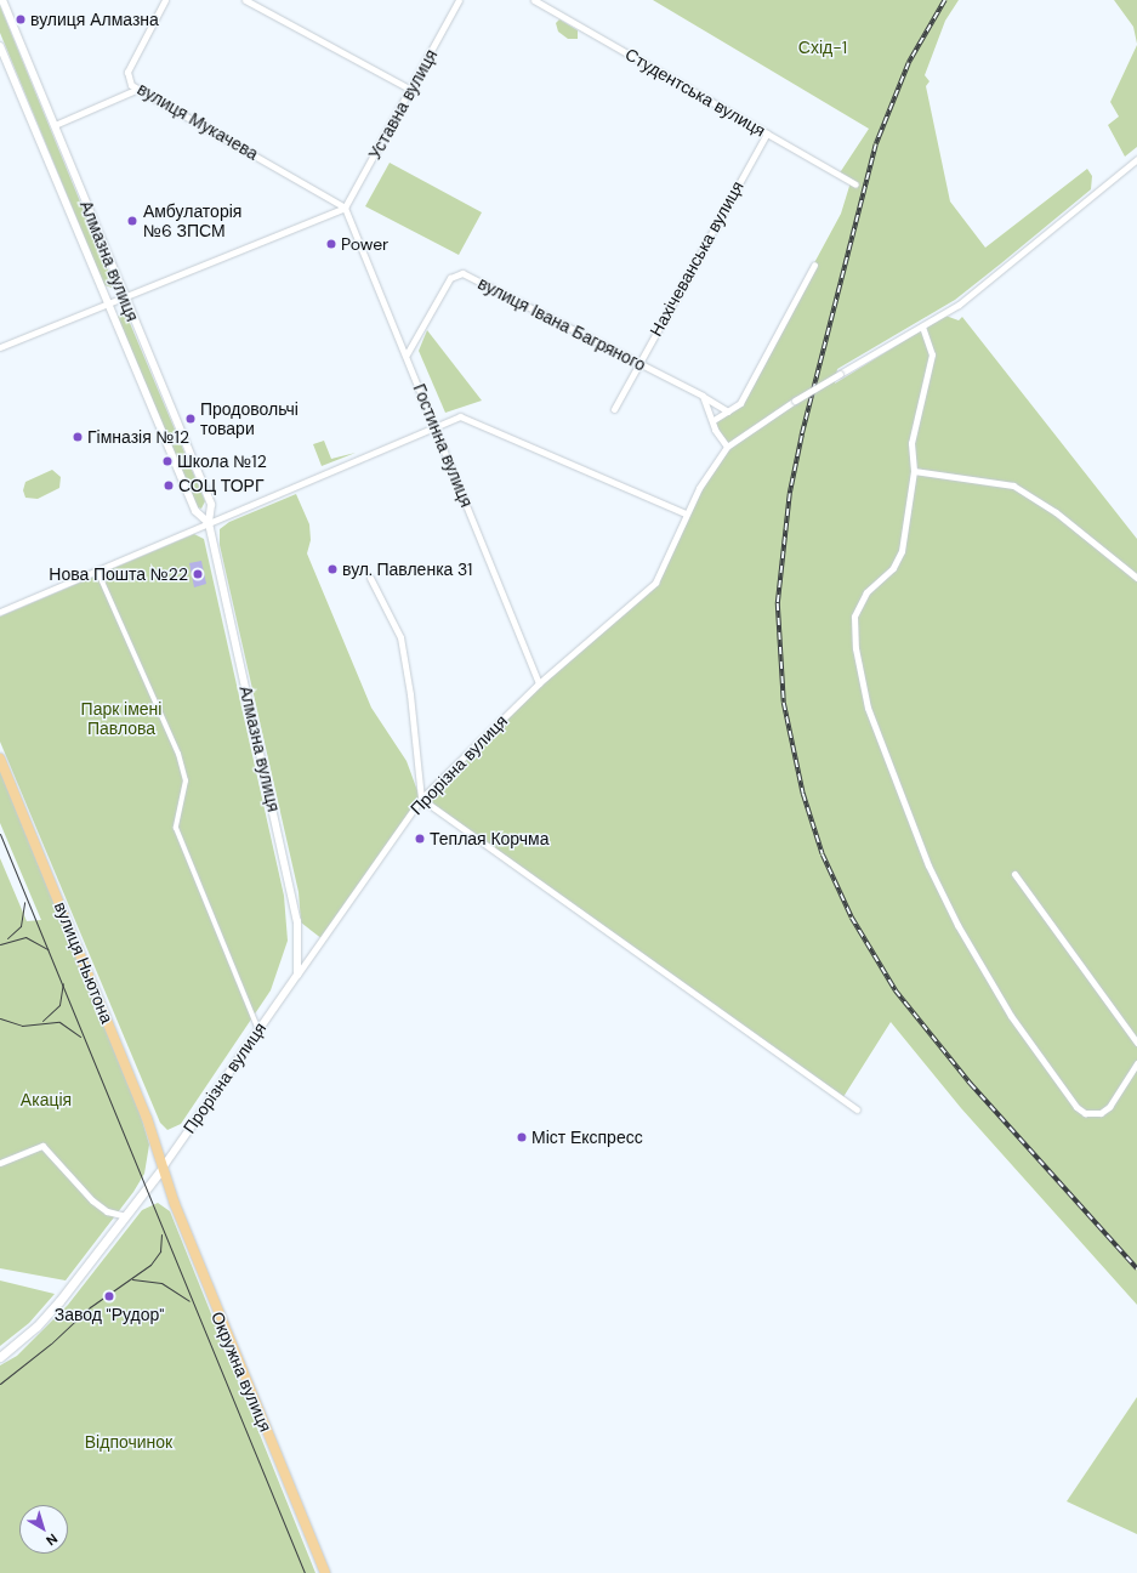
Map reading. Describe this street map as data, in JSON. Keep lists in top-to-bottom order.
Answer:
{
  "streets": {
    "main road": ["Прорізна вулиця", "вулиця Ньютона", "Окружна вулиця"],
    "street": [
      "Студентська вулиця",
      "Уставна вулиця",
      "вулиця Мукачева",
      "Нахічеванська вулиця",
      "Алмазна вулиця",
      "вулиця Івана Багряного",
      "Гостинна вулиця"
    ]
  },
  "crossings": [
    ["Студентська вулиця", "Нахічеванська вулиця"],
    ["Уставна вулиця", "вулиця Мукачева"],
    ["Уставна вулиця", "Гостинна вулиця"],
    ["вулиця Мукачева", "Гостинна вулиця"],
    ["Нахічеванська вулиця", "вулиця Івана Багряного"],
    ["Алмазна вулиця", "Прорізна вулиця"],
    ["вулиця Івана Багряного", "Гостинна вулиця"],
    ["Гостинна вулиця", "Прорізна вулиця"],
    ["Прорізна вулиця", "вулиця Ньютона"],
    ["Прорізна вулиця", "Окружна вулиця"],
    ["вулиця Ньютона", "Окружна вулиця"]
  ],
  "parks": [
    "Схід-1",
    "Парк імені Павлова",
    "Акація",
    "Відпочинок"
  ],
  "places": [
    "вулиця Алмазна",
    "Амбулаторія №6 ЗПСМ",
    "Power",
    "Продовольчі товари",
    "Гімназія №12",
    "Школа №12",
    "СОЦ ТОРГ",
    "вул. Павленка 31",
    "Нова Пошта №22",
    "Теплая Корчма",
    "Міст Експресс",
    "Завод \"Рудор\""
  ],
  "north": "bottom right"
}
